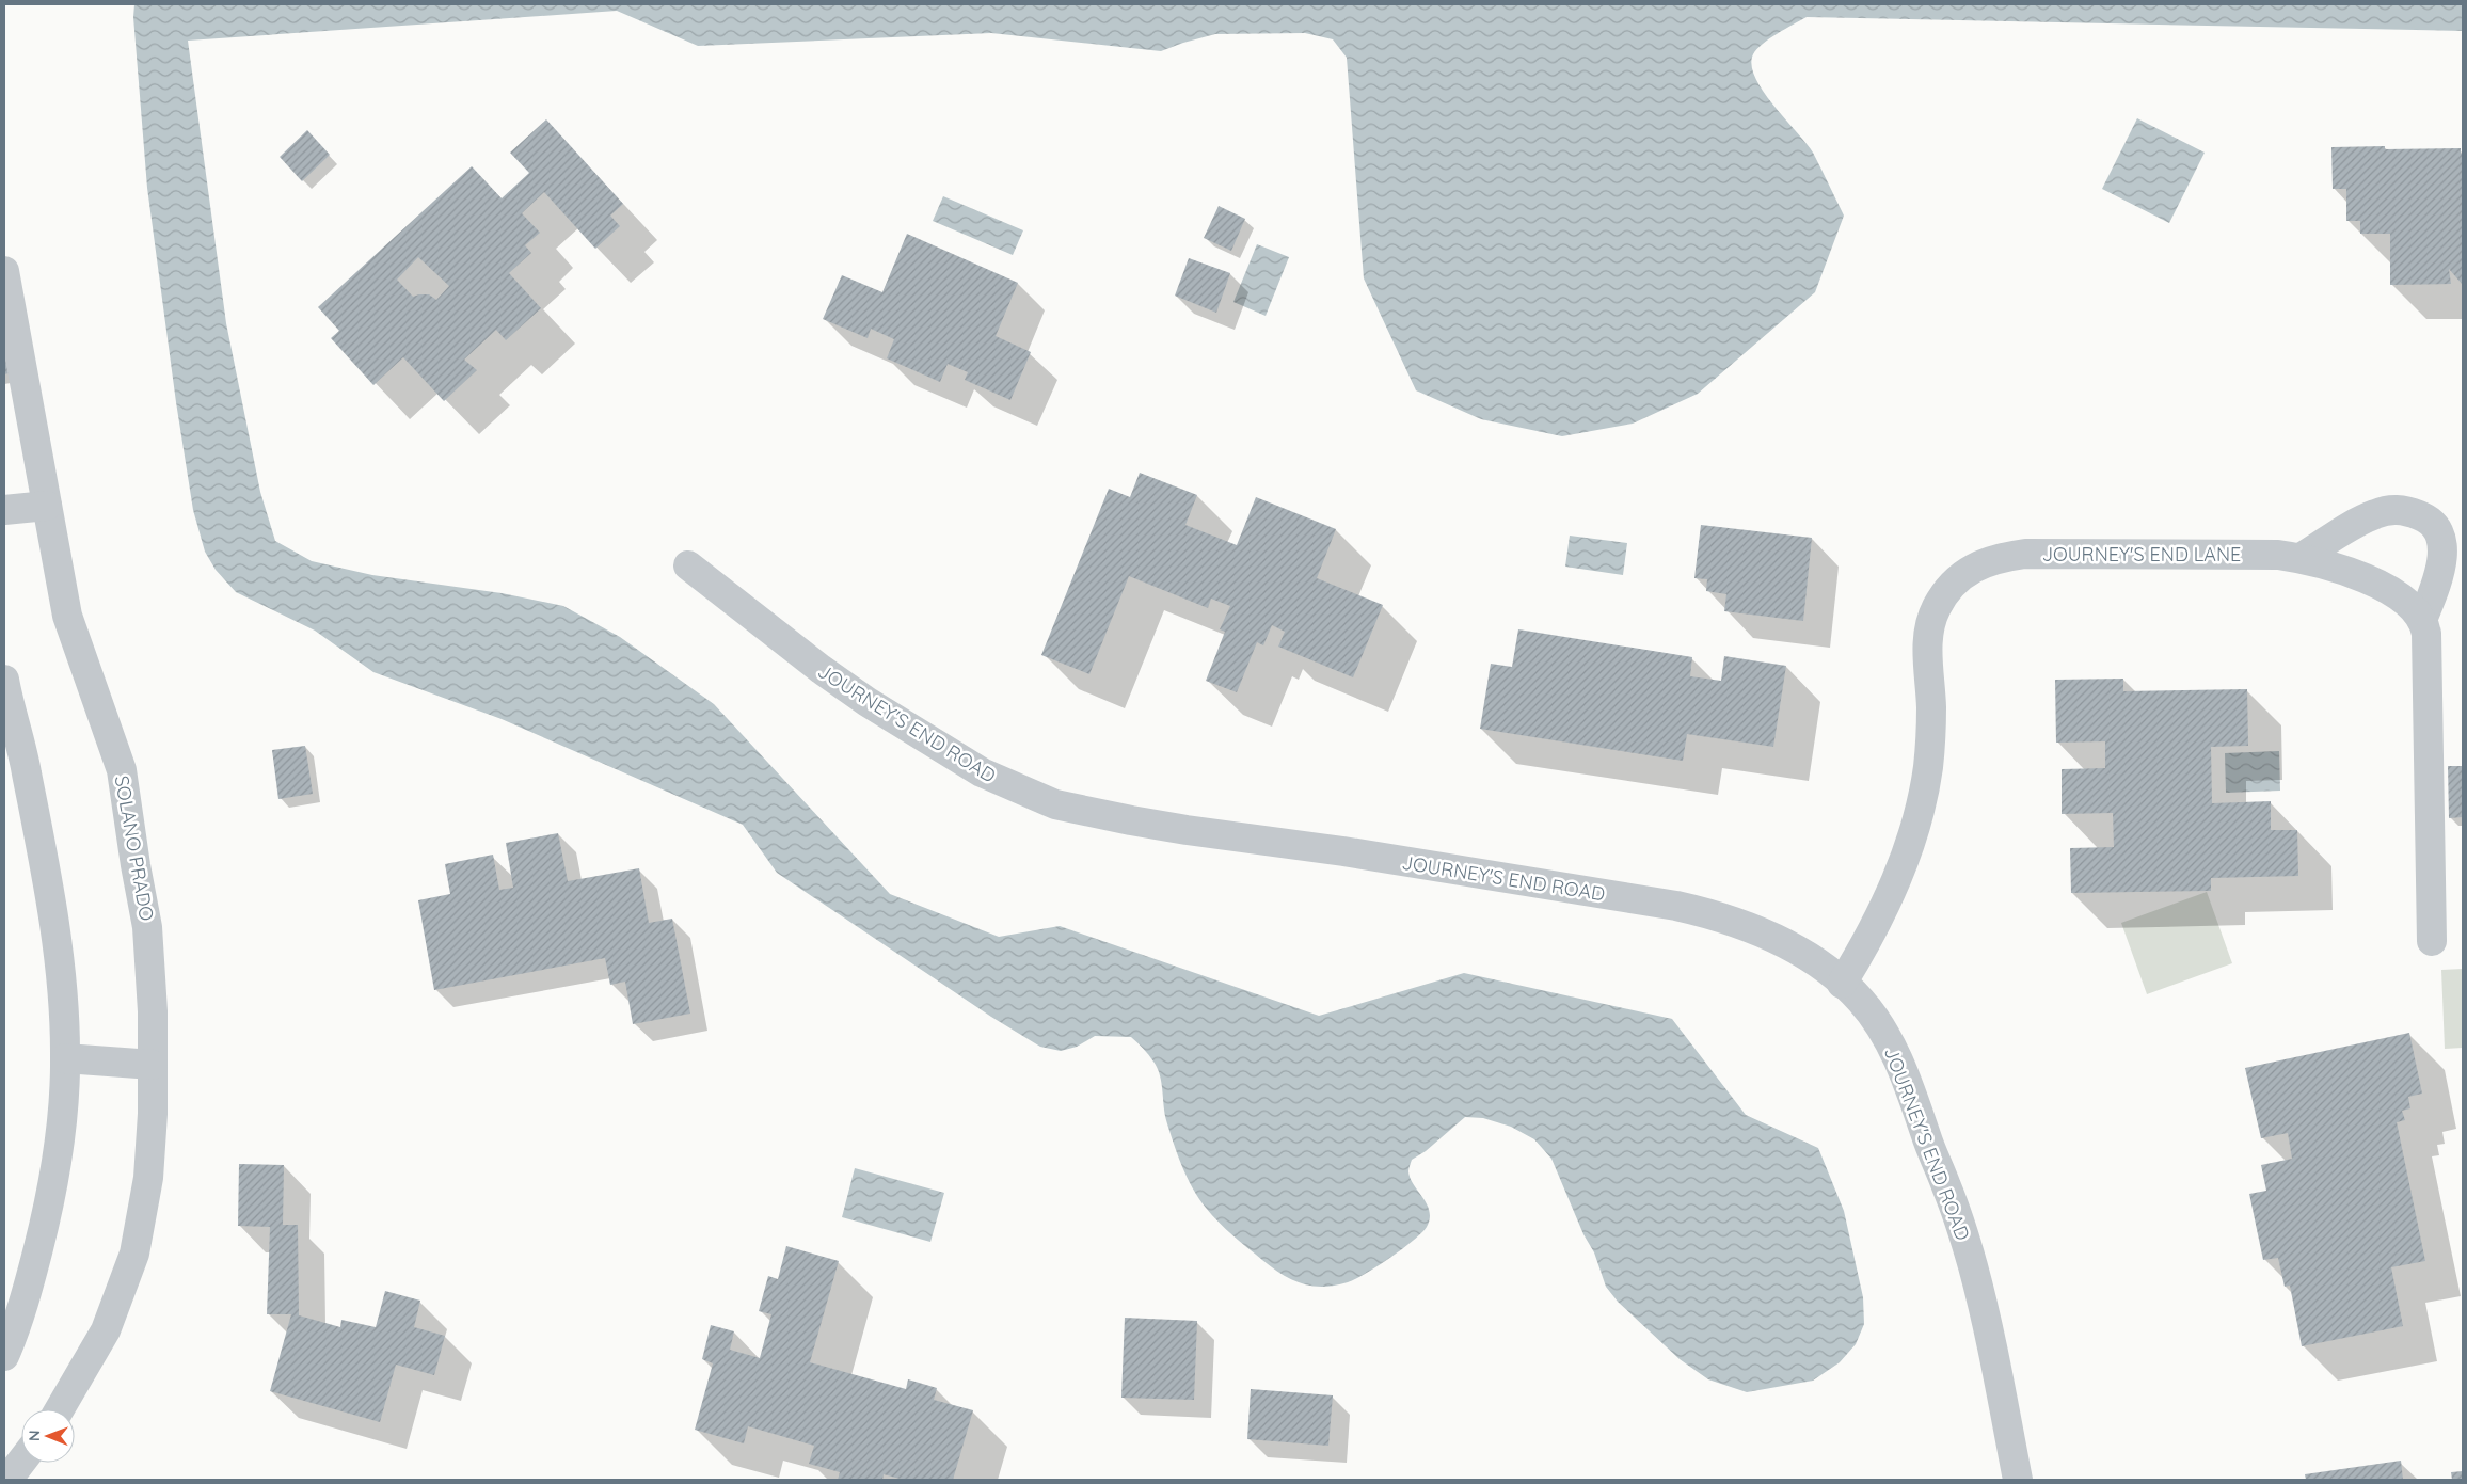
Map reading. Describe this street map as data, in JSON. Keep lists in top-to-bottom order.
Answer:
{
  "streets": {
    "street": ["JOURNEY'S END LANE", "JOURNEY'S END ROAD", "SOLANO PRADO"]
  },
  "crossings": [
    ["JOURNEY'S END LANE", "JOURNEY'S END ROAD"]
  ],
  "north": "left"
}
